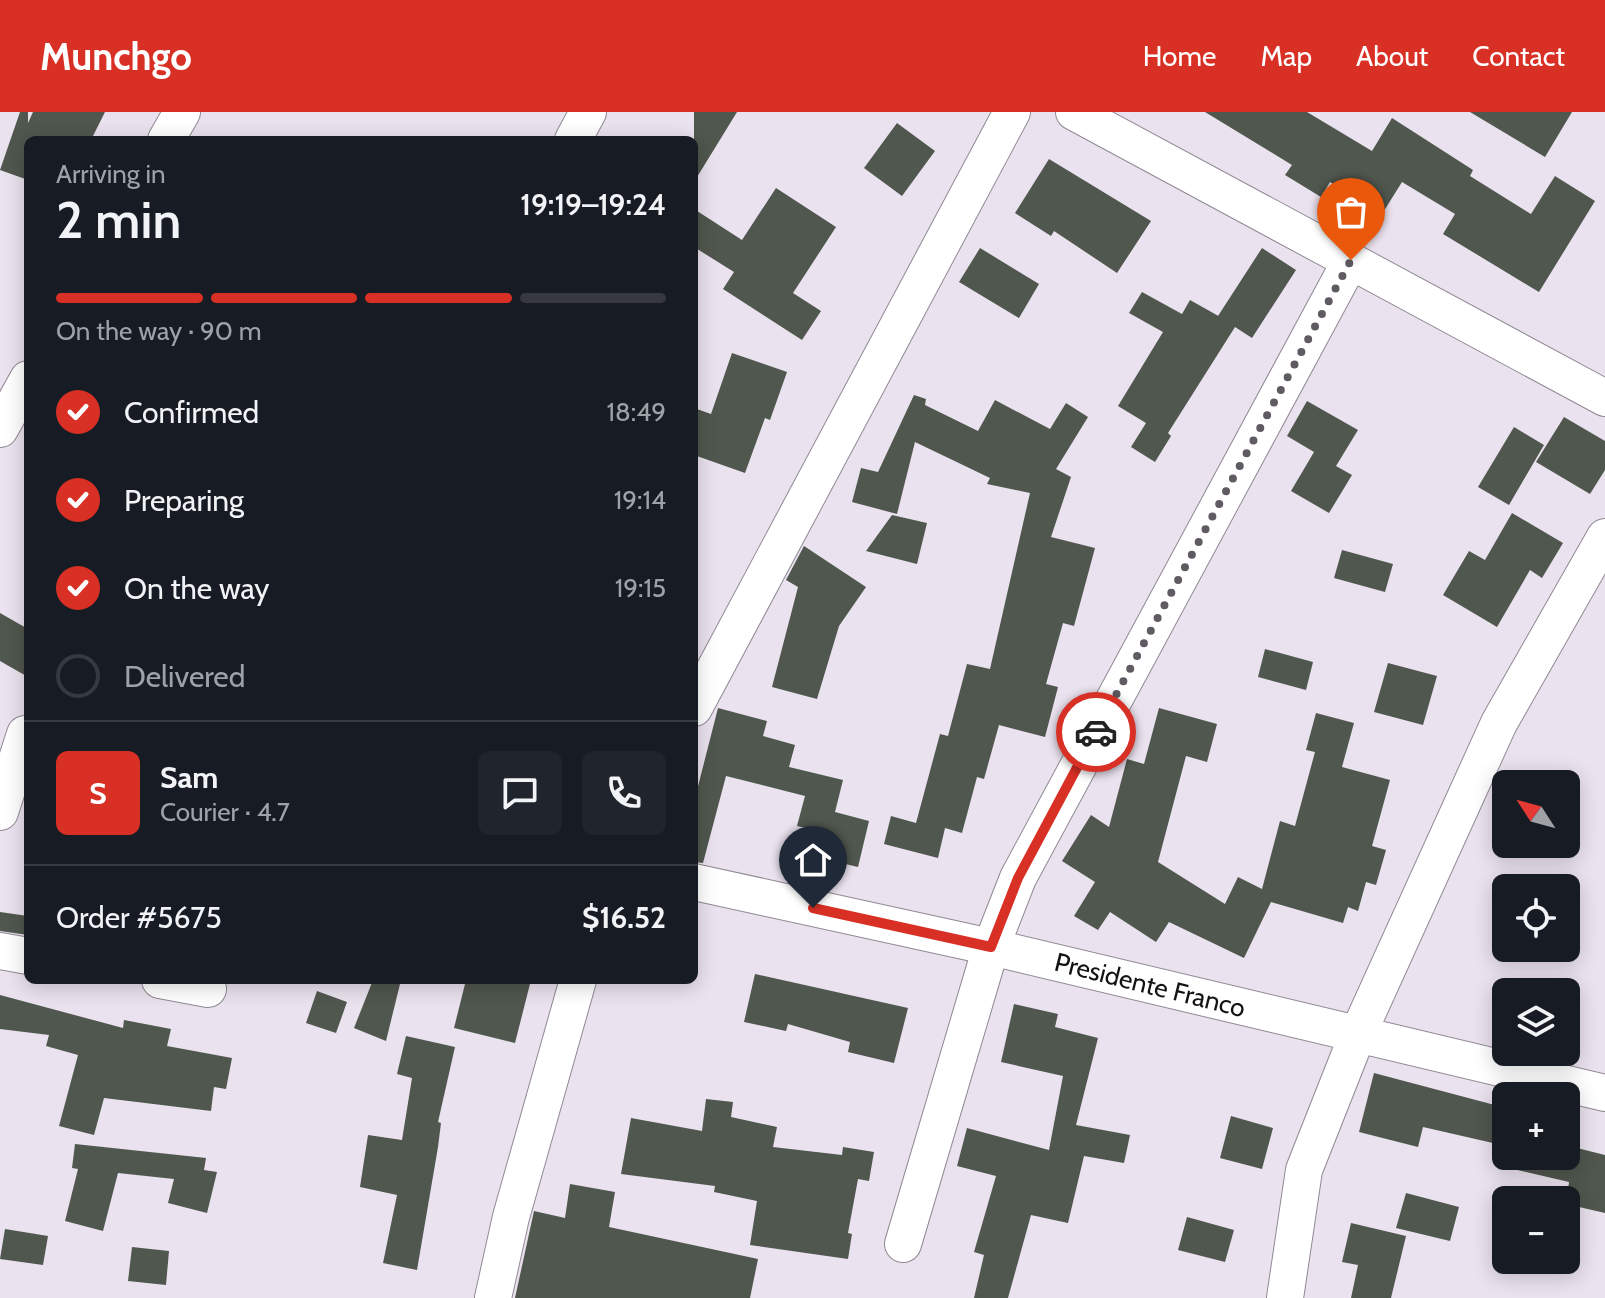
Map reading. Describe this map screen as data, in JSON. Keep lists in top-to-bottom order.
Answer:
{
  "streets": {
    "street": ["Presidente Franco"]
  },
  "north": "top left",
  "page": {
    "header": "Munchgo",
    "nav": [
      "Home",
      "Map",
      "About",
      "Contact"
    ],
    "heading": ["2 min", "Arriving in", "19:19–19:24"],
    "panel": [
      "Sam",
      "Courier · 4.7",
      "Order #5675",
      "$16.52"
    ],
    "bar": "On the way · 90 m",
    "list": [
      ["Confirmed", "18:49"],
      ["Preparing", "19:14"],
      ["On the way", "19:15"],
      "Delivered"
    ],
    "round": "S",
    "map_buttons": ["+", "−"]
  }
}
